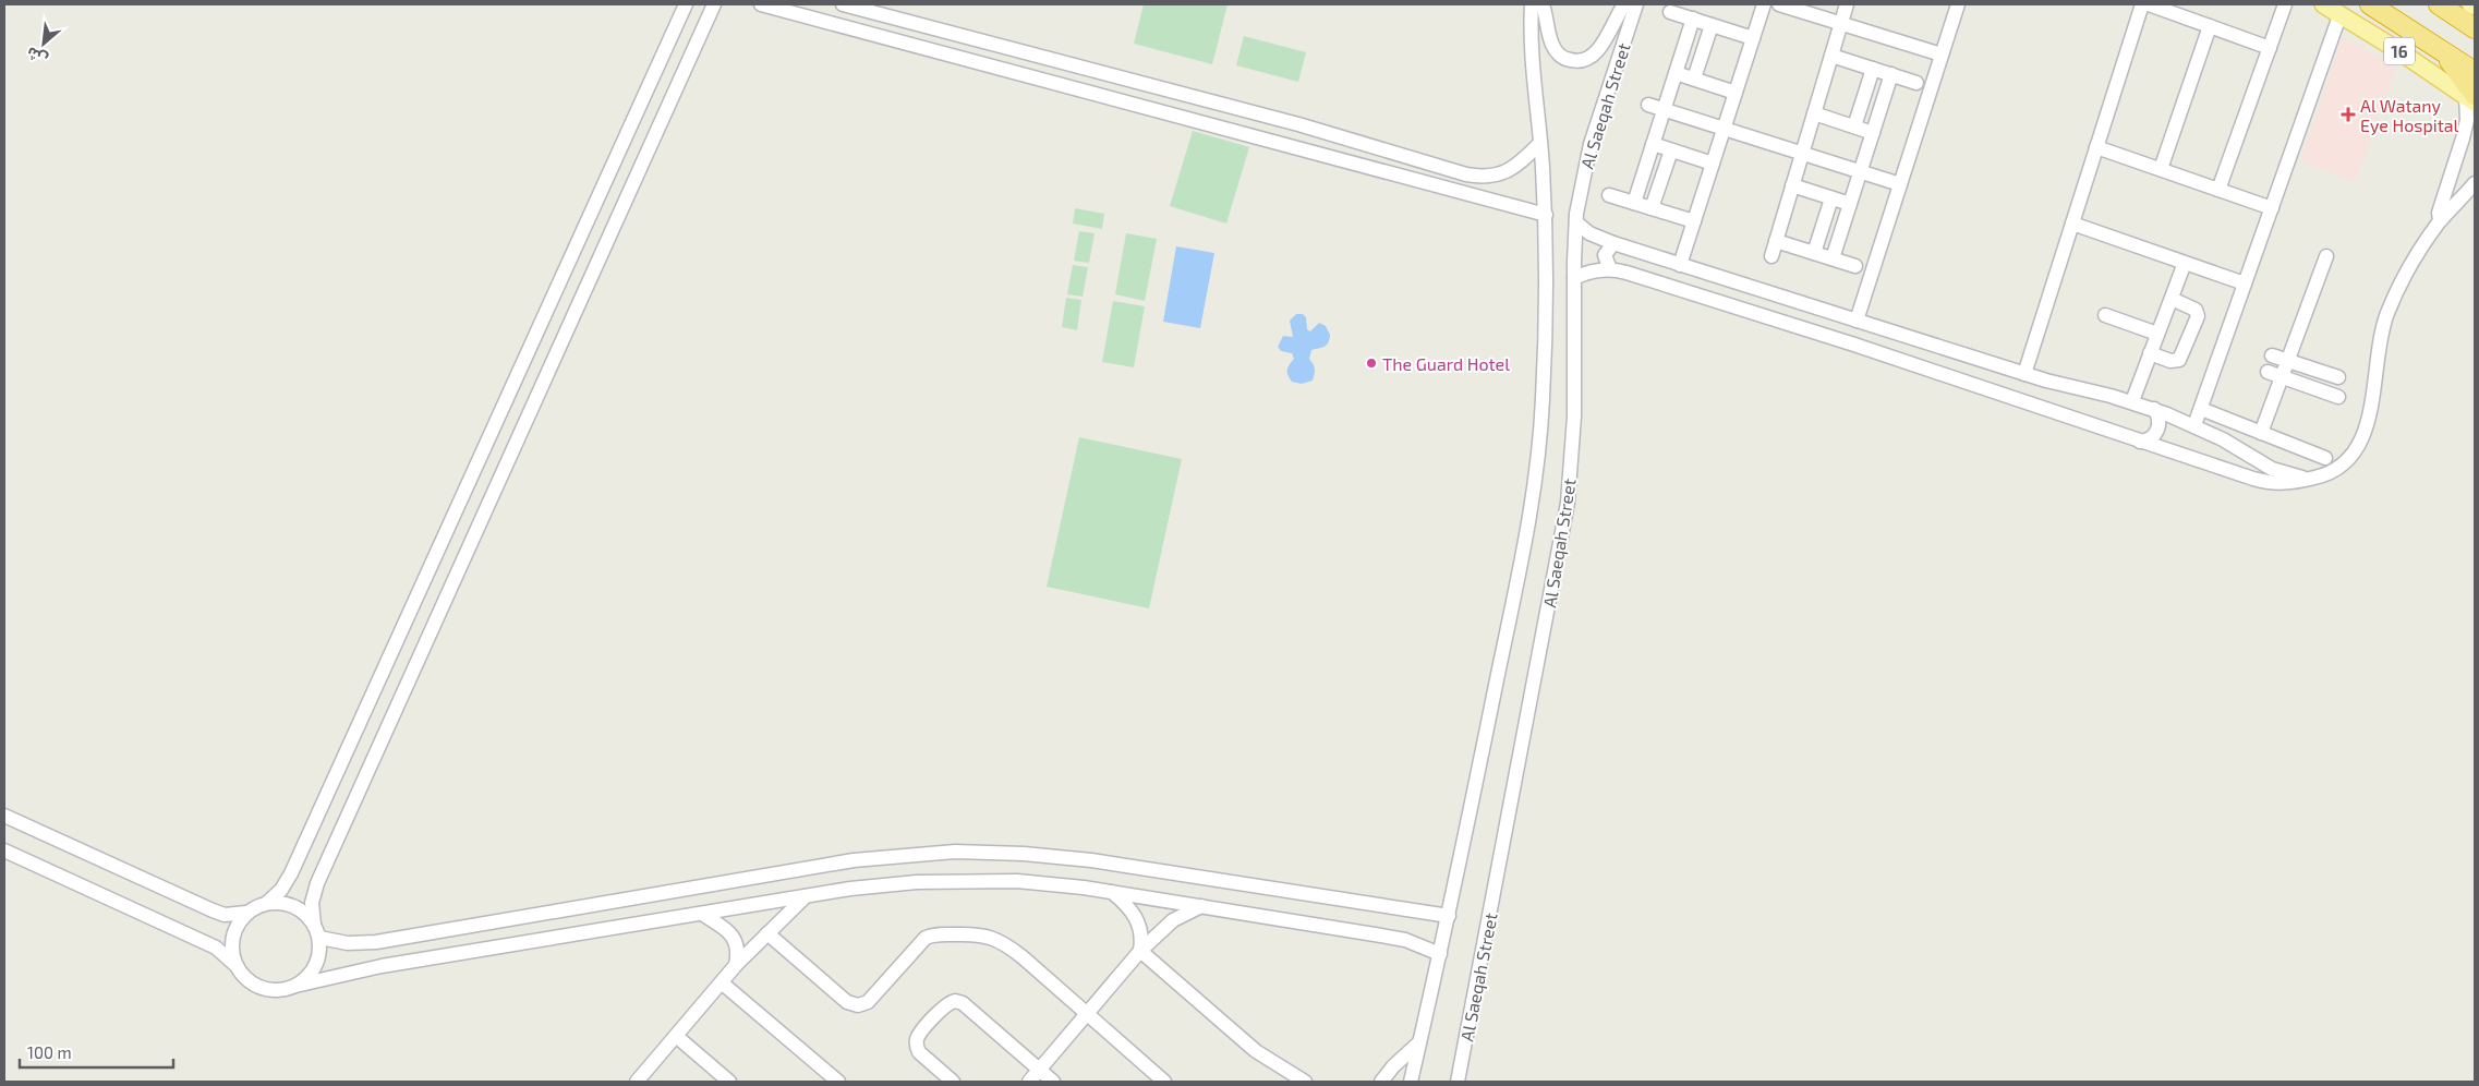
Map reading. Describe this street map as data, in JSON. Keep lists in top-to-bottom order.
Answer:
{
  "streets": {
    "highway": ["16"],
    "street": ["Al Saeqah Street"]
  },
  "places": {
    "health": ["Al Watany Eye Hospital"],
    "other": ["The Guard Hotel"]
  },
  "scale_bar": "100 m",
  "north": "bottom left"
}
